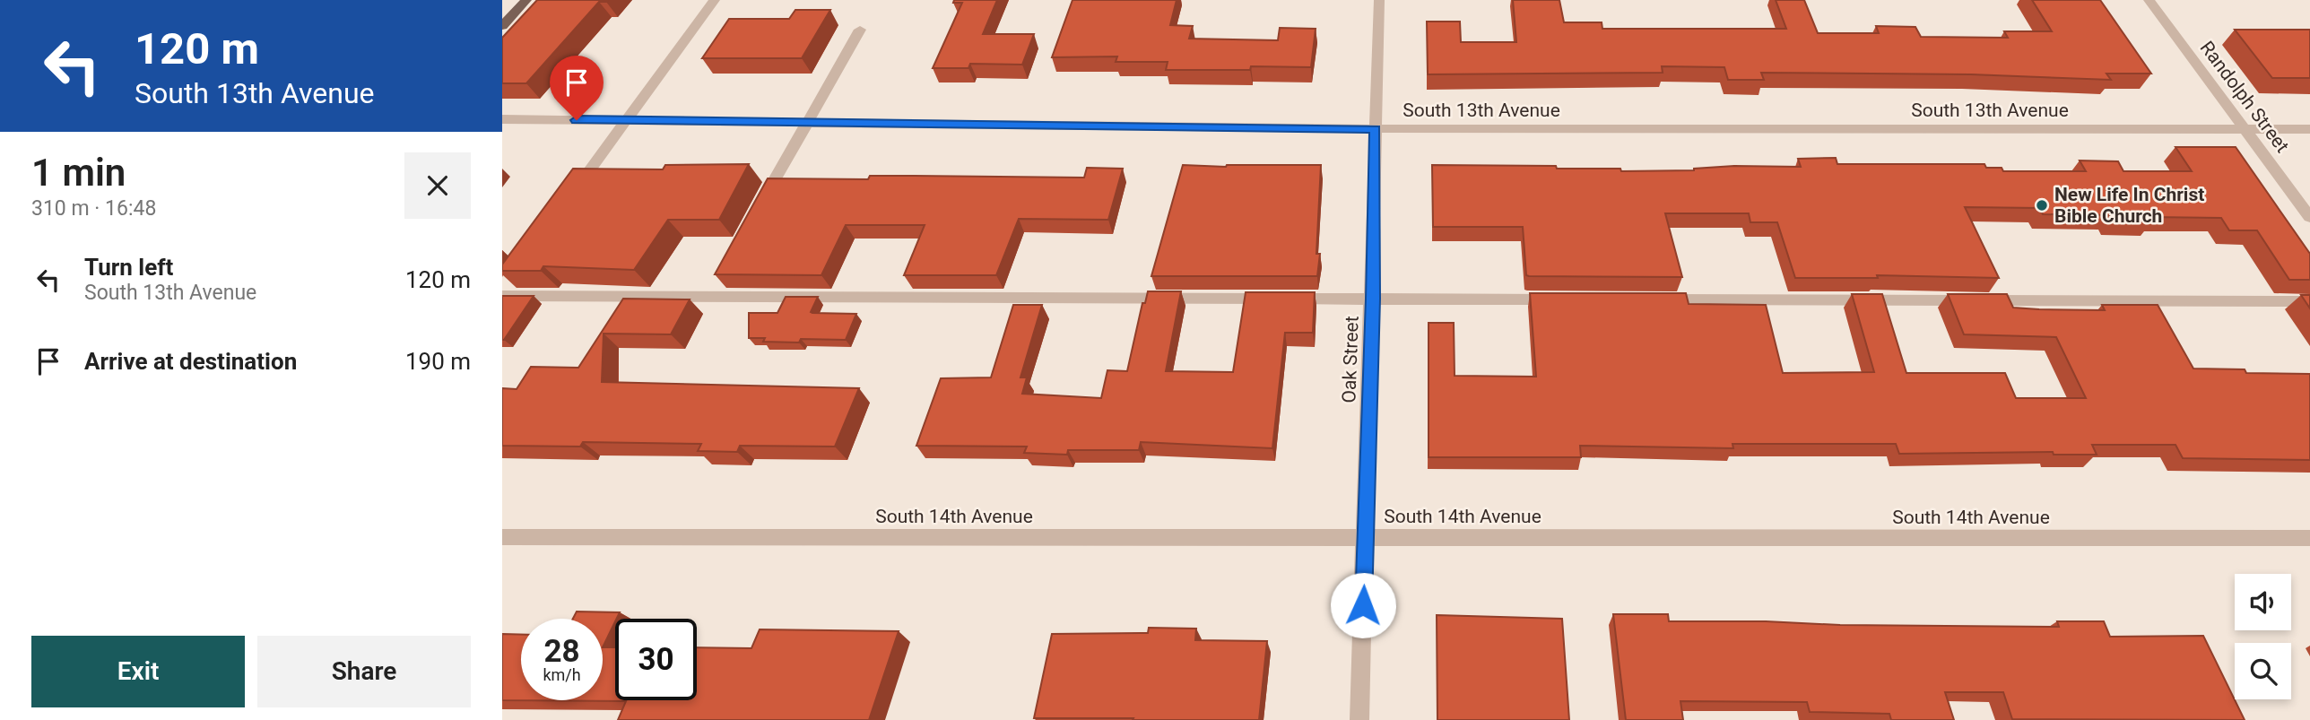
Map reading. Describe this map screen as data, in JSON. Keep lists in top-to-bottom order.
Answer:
{
  "streets": {
    "street": [
      "Randolph Street",
      "South 13th Avenue",
      "Oak Street",
      "South 14th Avenue"
    ]
  },
  "crossings": [
    ["Randolph Street", "South 13th Avenue"],
    ["South 13th Avenue", "Oak Street"],
    ["Oak Street", "South 14th Avenue"]
  ],
  "places": ["New Life In Christ Bible Church"],
  "page": {
    "turn": ["120 m", "South 13th Avenue"],
    "heading": ["1 min", "310 m · 16:48"],
    "list": [
      {
        "name": "Turn left",
        "note": "South 13th Avenue",
        "value": "120 m"
      },
      {
        "name": "Arrive at destination",
        "value": "190 m"
      }
    ],
    "speed": "28 km/h",
    "limit": "30",
    "buttons": ["Exit", "Share"]
  }
}
